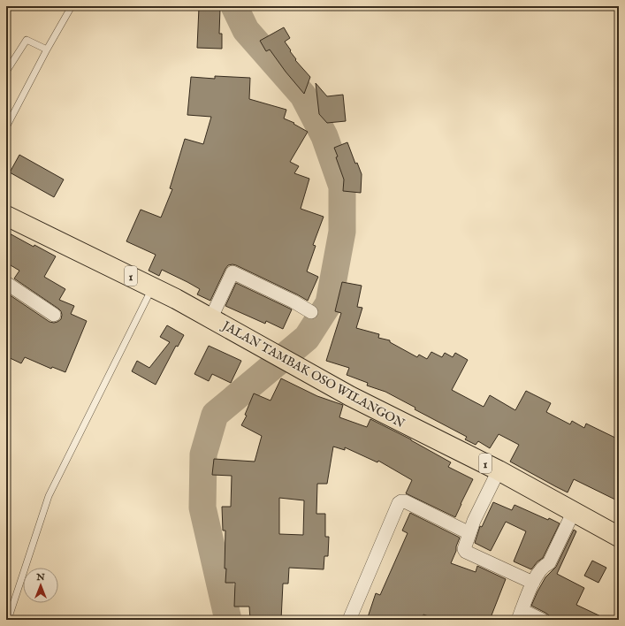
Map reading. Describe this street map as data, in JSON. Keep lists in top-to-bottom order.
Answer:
{
  "streets": {
    "highway": ["1", "JALAN TAMBAK OSO WILANGON"]
  },
  "north": "top"
}
